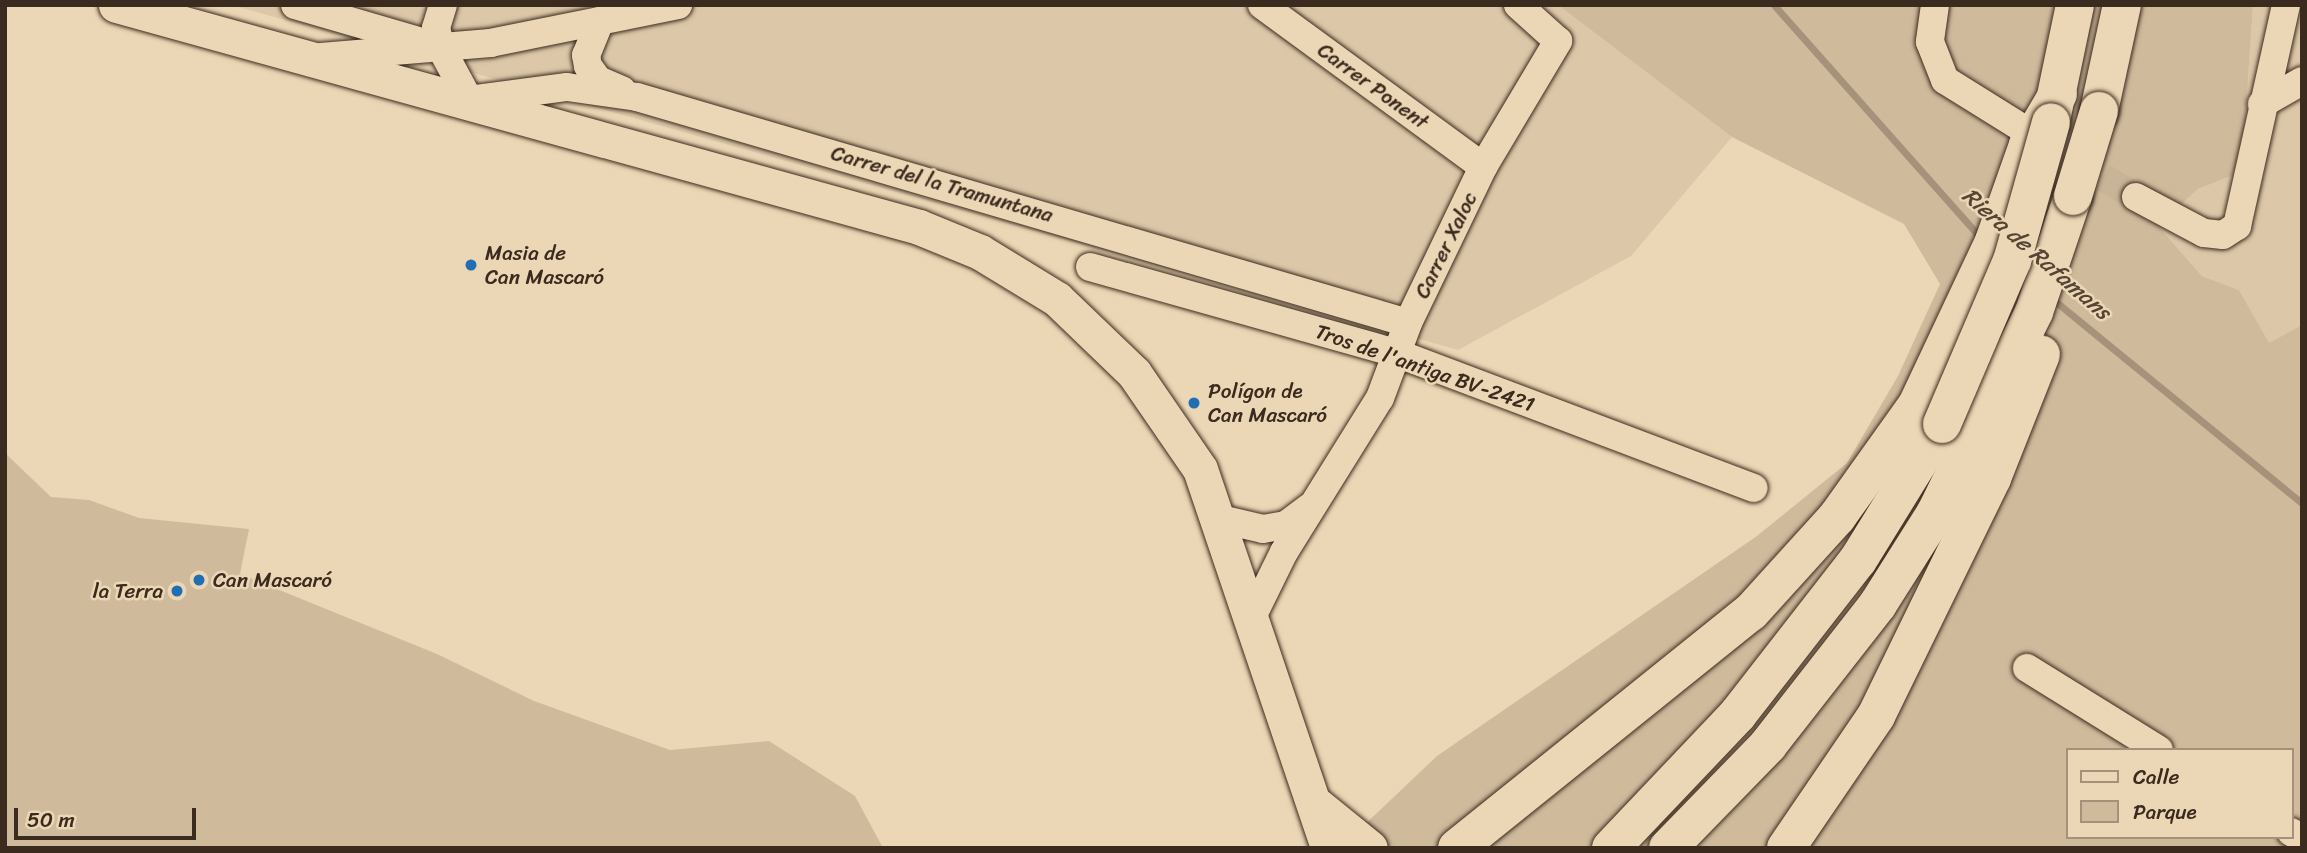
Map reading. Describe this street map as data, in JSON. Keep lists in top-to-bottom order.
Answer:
{
  "streets": {
    "street": [
      "Carrer Ponent",
      "Carrer del la Tramuntana",
      "Carrer Xaloc",
      "Tros de l'antiga BV-2421"
    ]
  },
  "crossings": [
    ["Carrer Ponent", "Carrer Xaloc"],
    ["Carrer del la Tramuntana", "Carrer Xaloc"],
    ["Carrer Xaloc", "Tros de l'antiga BV-2421"]
  ],
  "water": ["Riera de Rafamans"],
  "places": [
    "Masia de Can Mascaró",
    "Polígon de Can Mascaró",
    "Can Mascaró",
    "la Terra"
  ],
  "legend": ["Calle", "Parque"],
  "scale_bar": "50 m"
}
